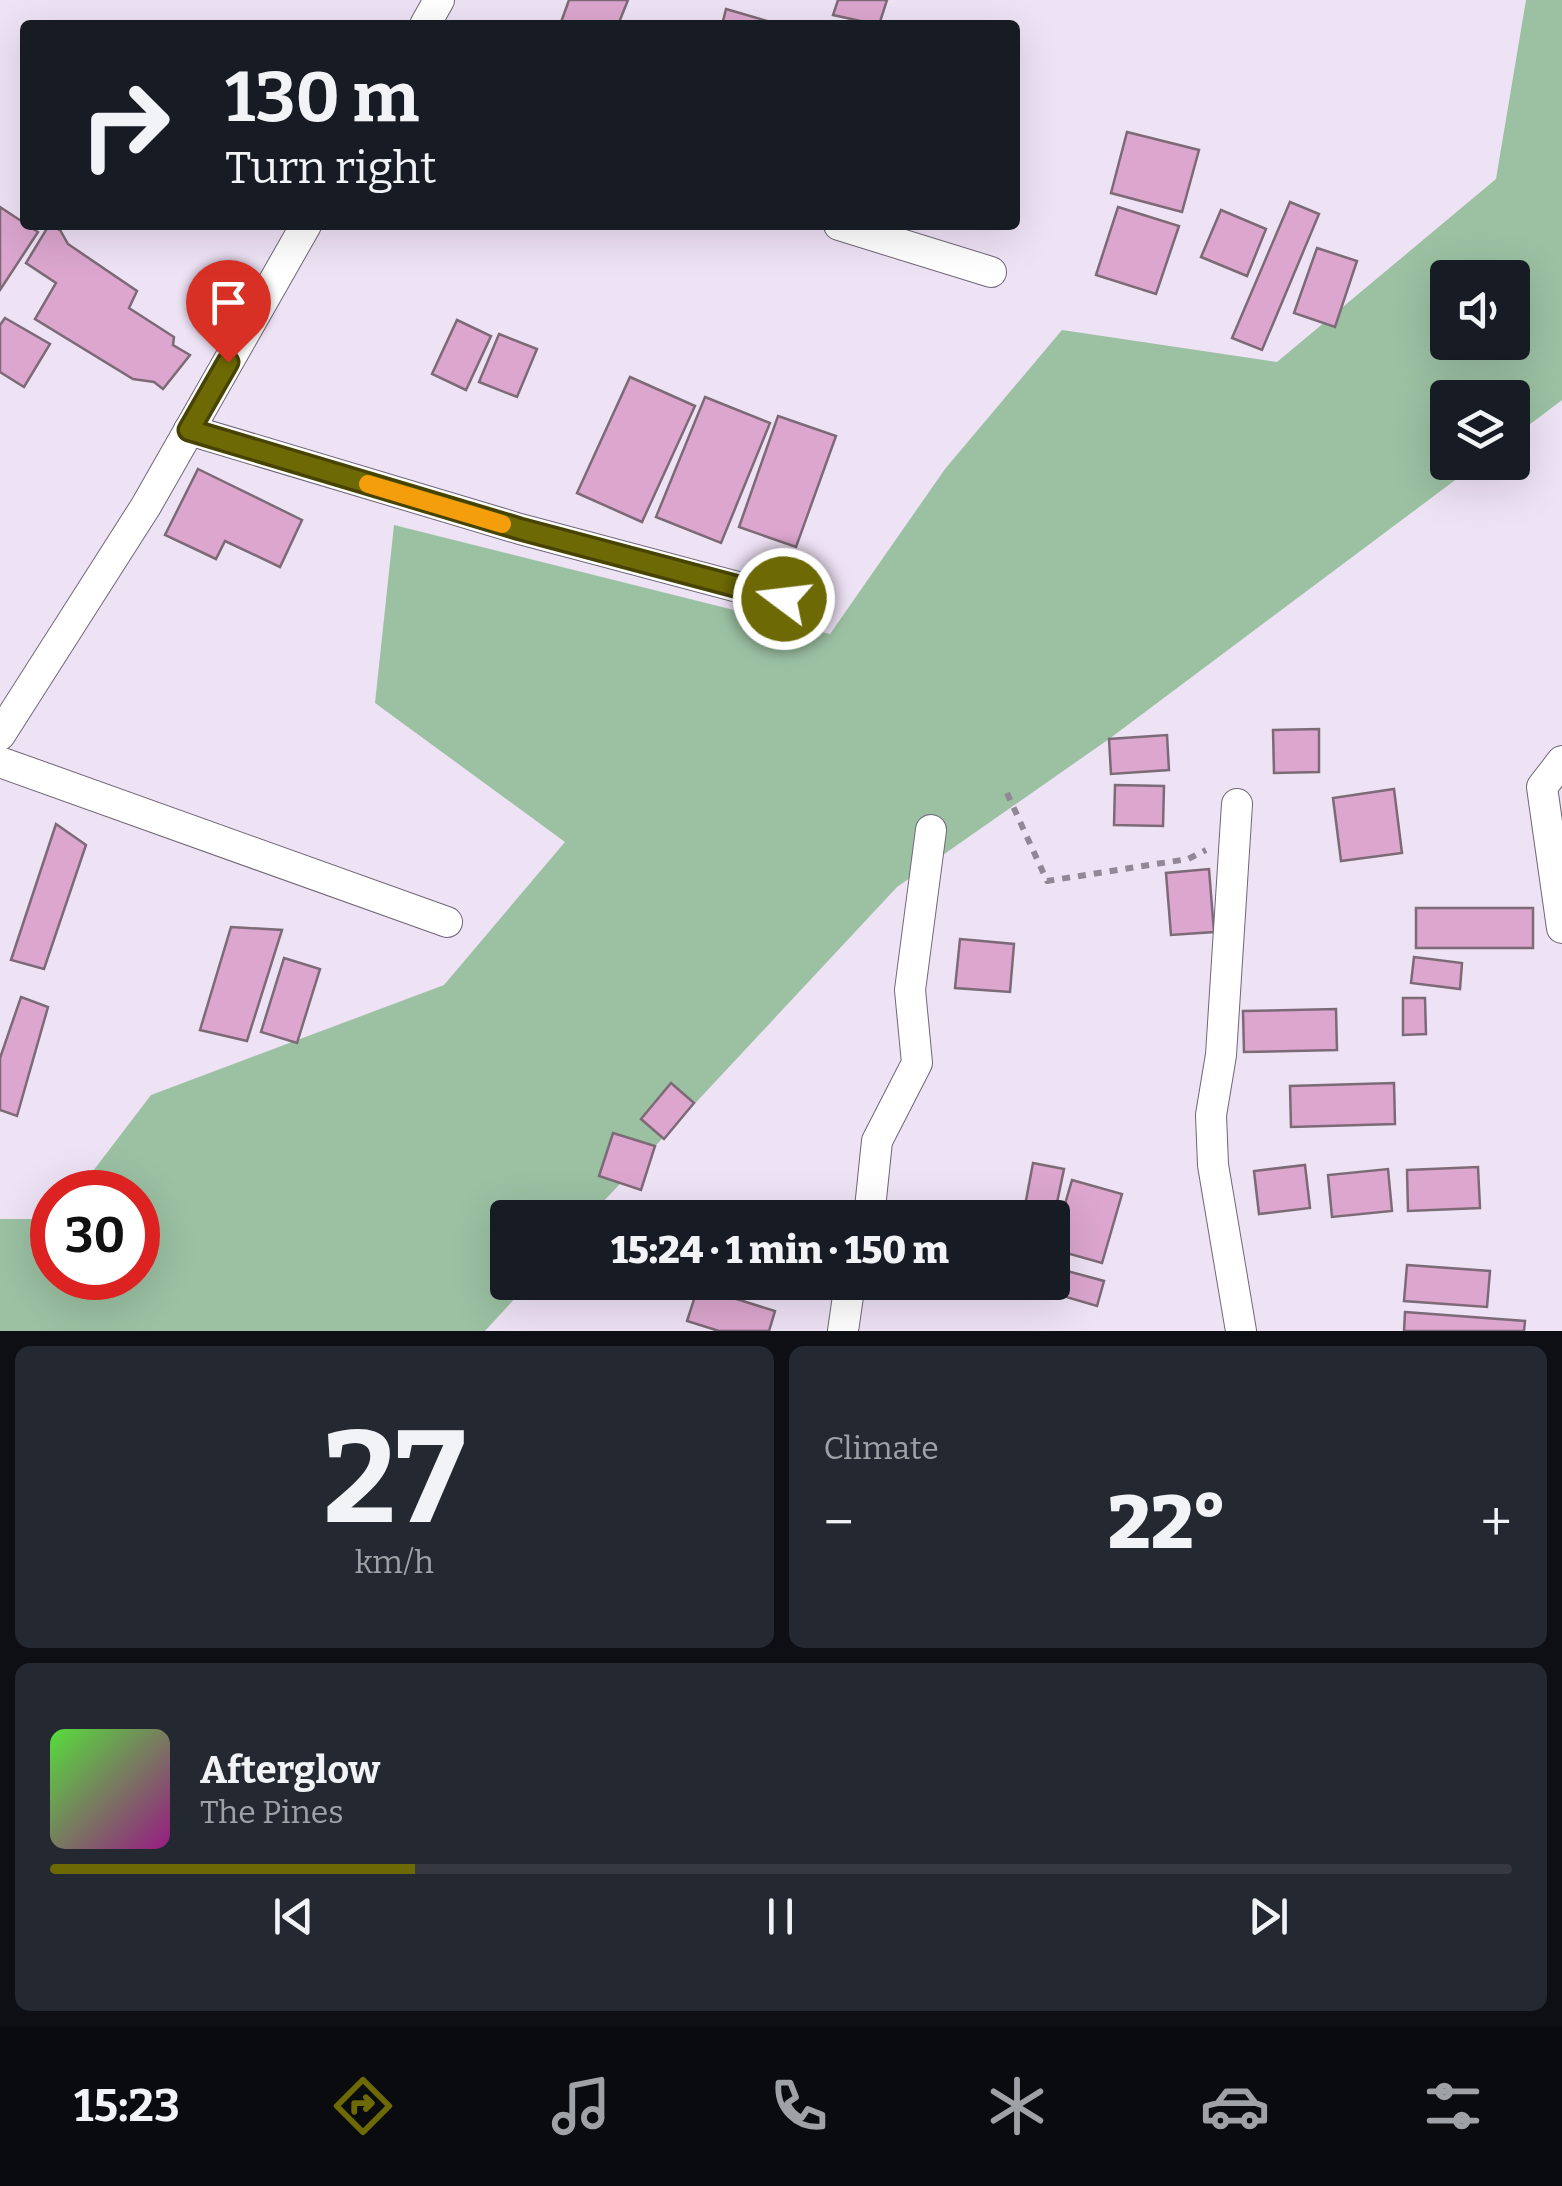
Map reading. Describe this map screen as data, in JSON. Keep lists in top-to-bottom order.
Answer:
{
  "page": {
    "turn": ["130 m", "Turn right"],
    "limit": "30",
    "trip": "15:24 · 1 min · 150 m",
    "tile": [
      ["27", "km/h"],
      "Climate"
    ],
    "heat": ["−", "22°", "+"],
    "song": ["Afterglow", "The Pines"],
    "tabs": "15:23"
  }
}
